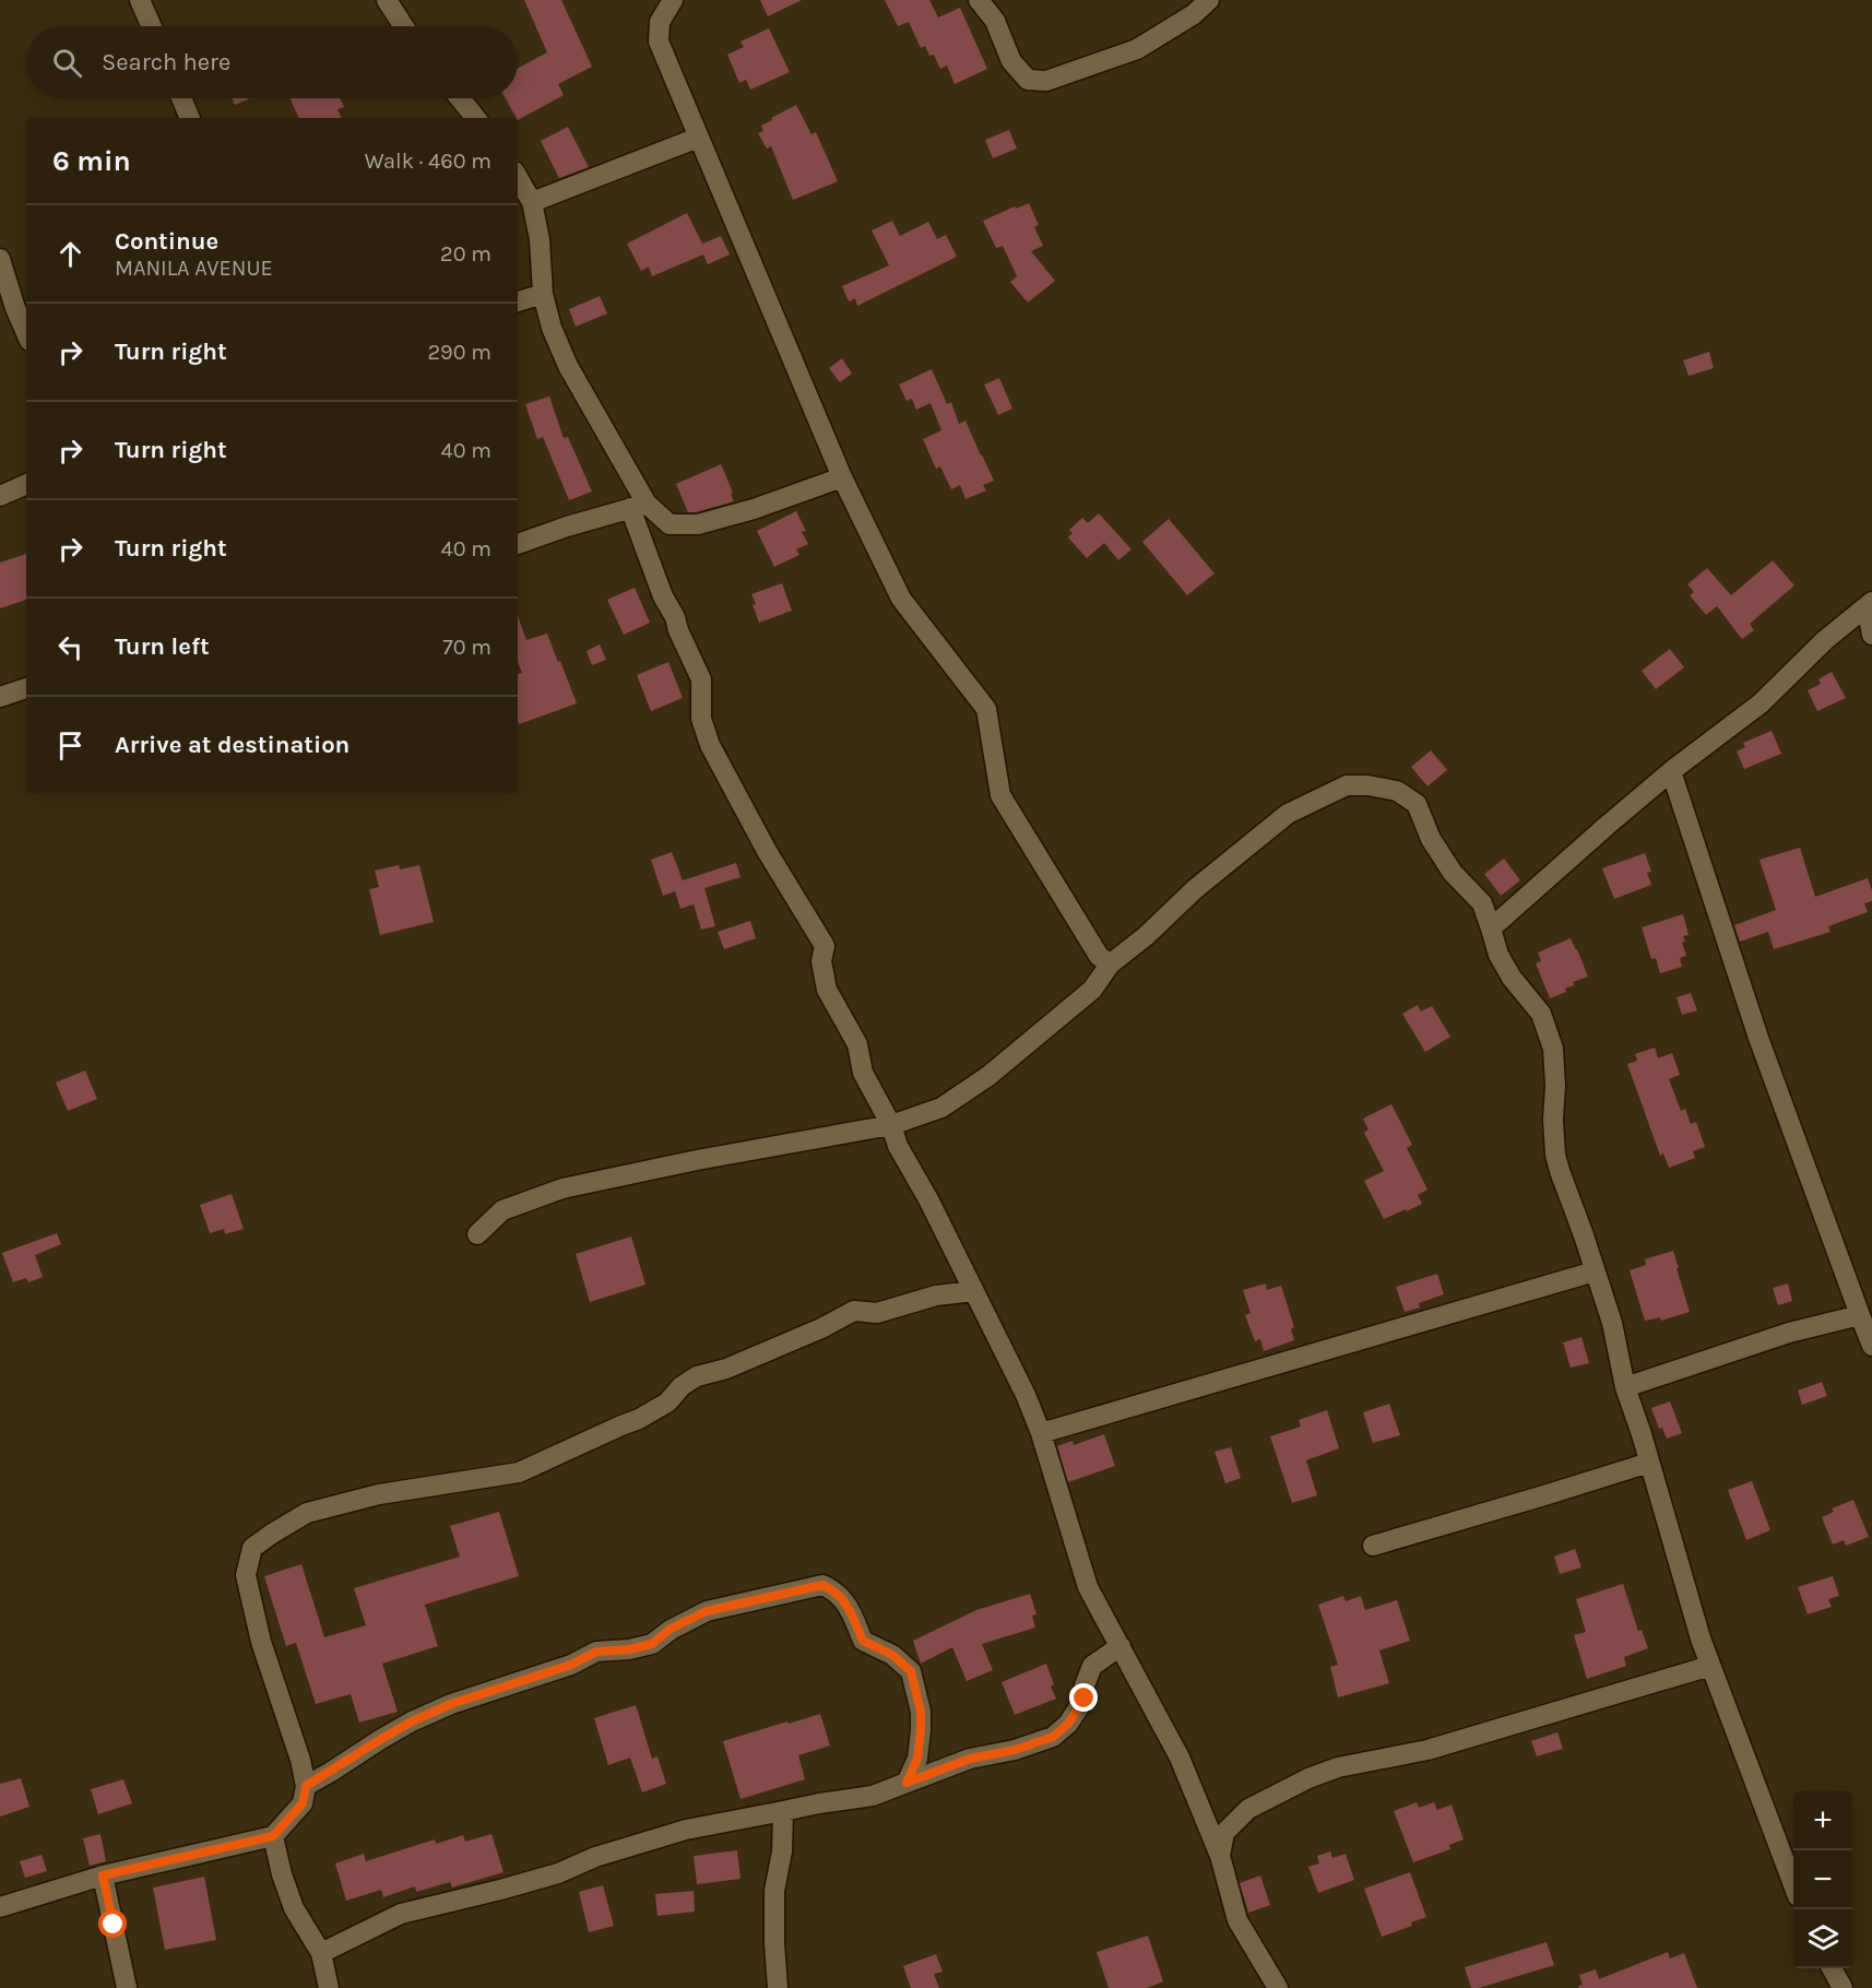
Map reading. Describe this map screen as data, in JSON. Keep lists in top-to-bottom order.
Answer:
{
  "page": {
    "search": "Search here",
    "heading": ["6 min", "Walk · 460 m"],
    "list": [
      ["Continue", "MANILA AVENUE", "20 m"],
      ["Turn right", "290 m"],
      ["Turn right", "40 m"],
      ["Turn right", "40 m"],
      ["Turn left", "70 m"],
      "Arrive at destination"
    ],
    "map_buttons": ["+", "−"]
  }
}
